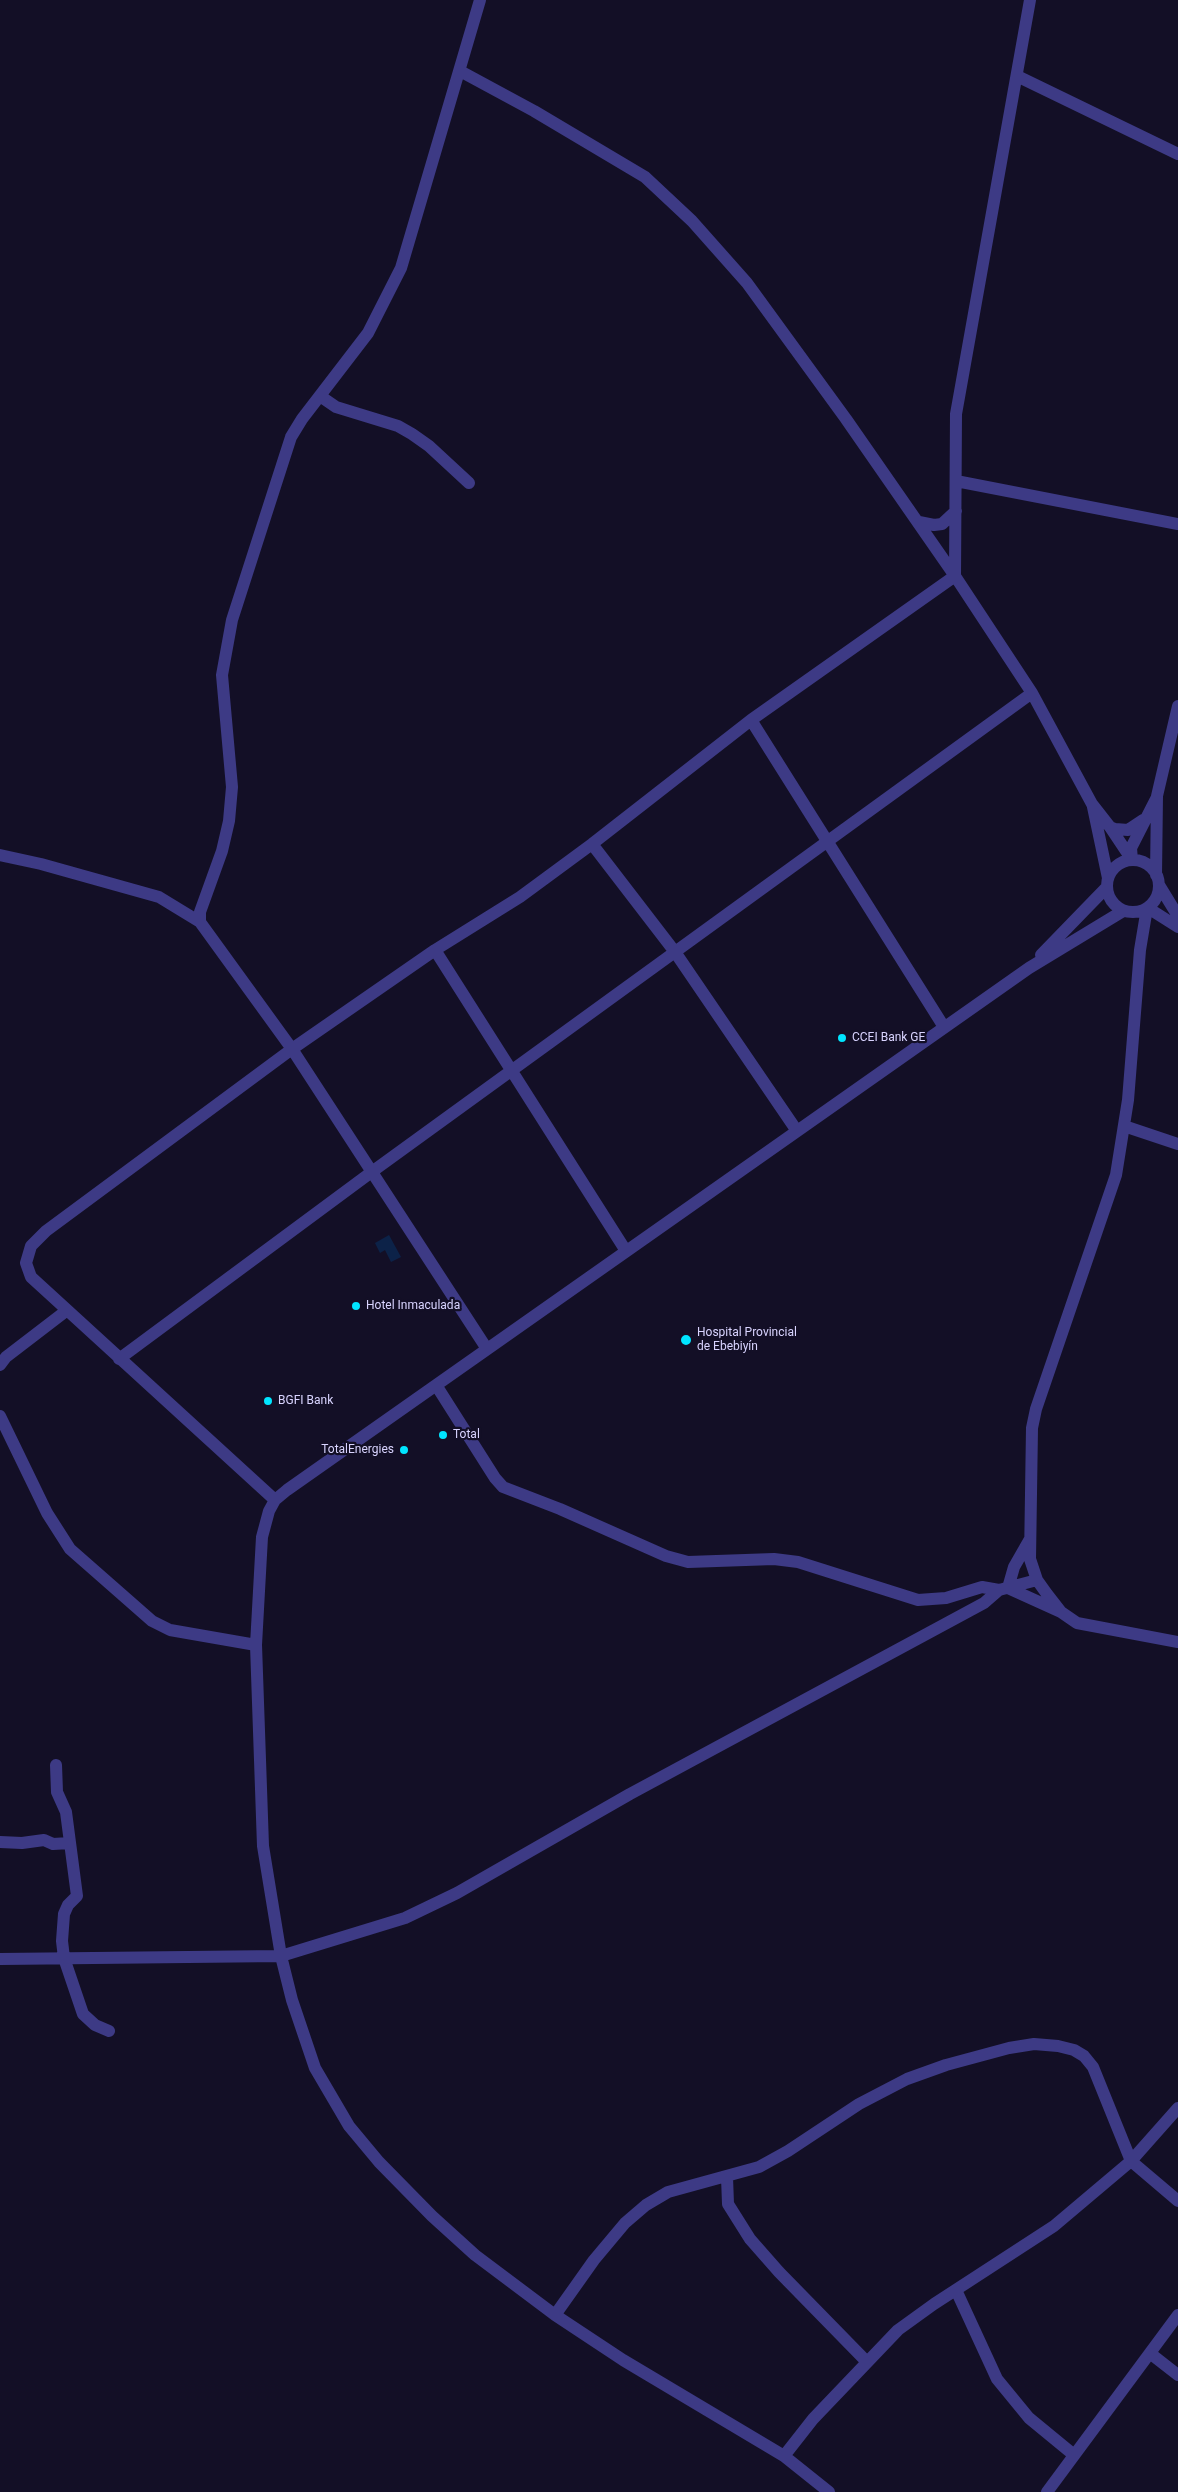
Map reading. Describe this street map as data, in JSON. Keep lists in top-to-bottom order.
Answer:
{
  "places": [
    "CCEI Bank GE",
    "Hotel Inmaculada",
    "Hospital Provincial de Ebebiyín",
    "BGFI Bank",
    "Total",
    "TotalEnergies"
  ]
}
